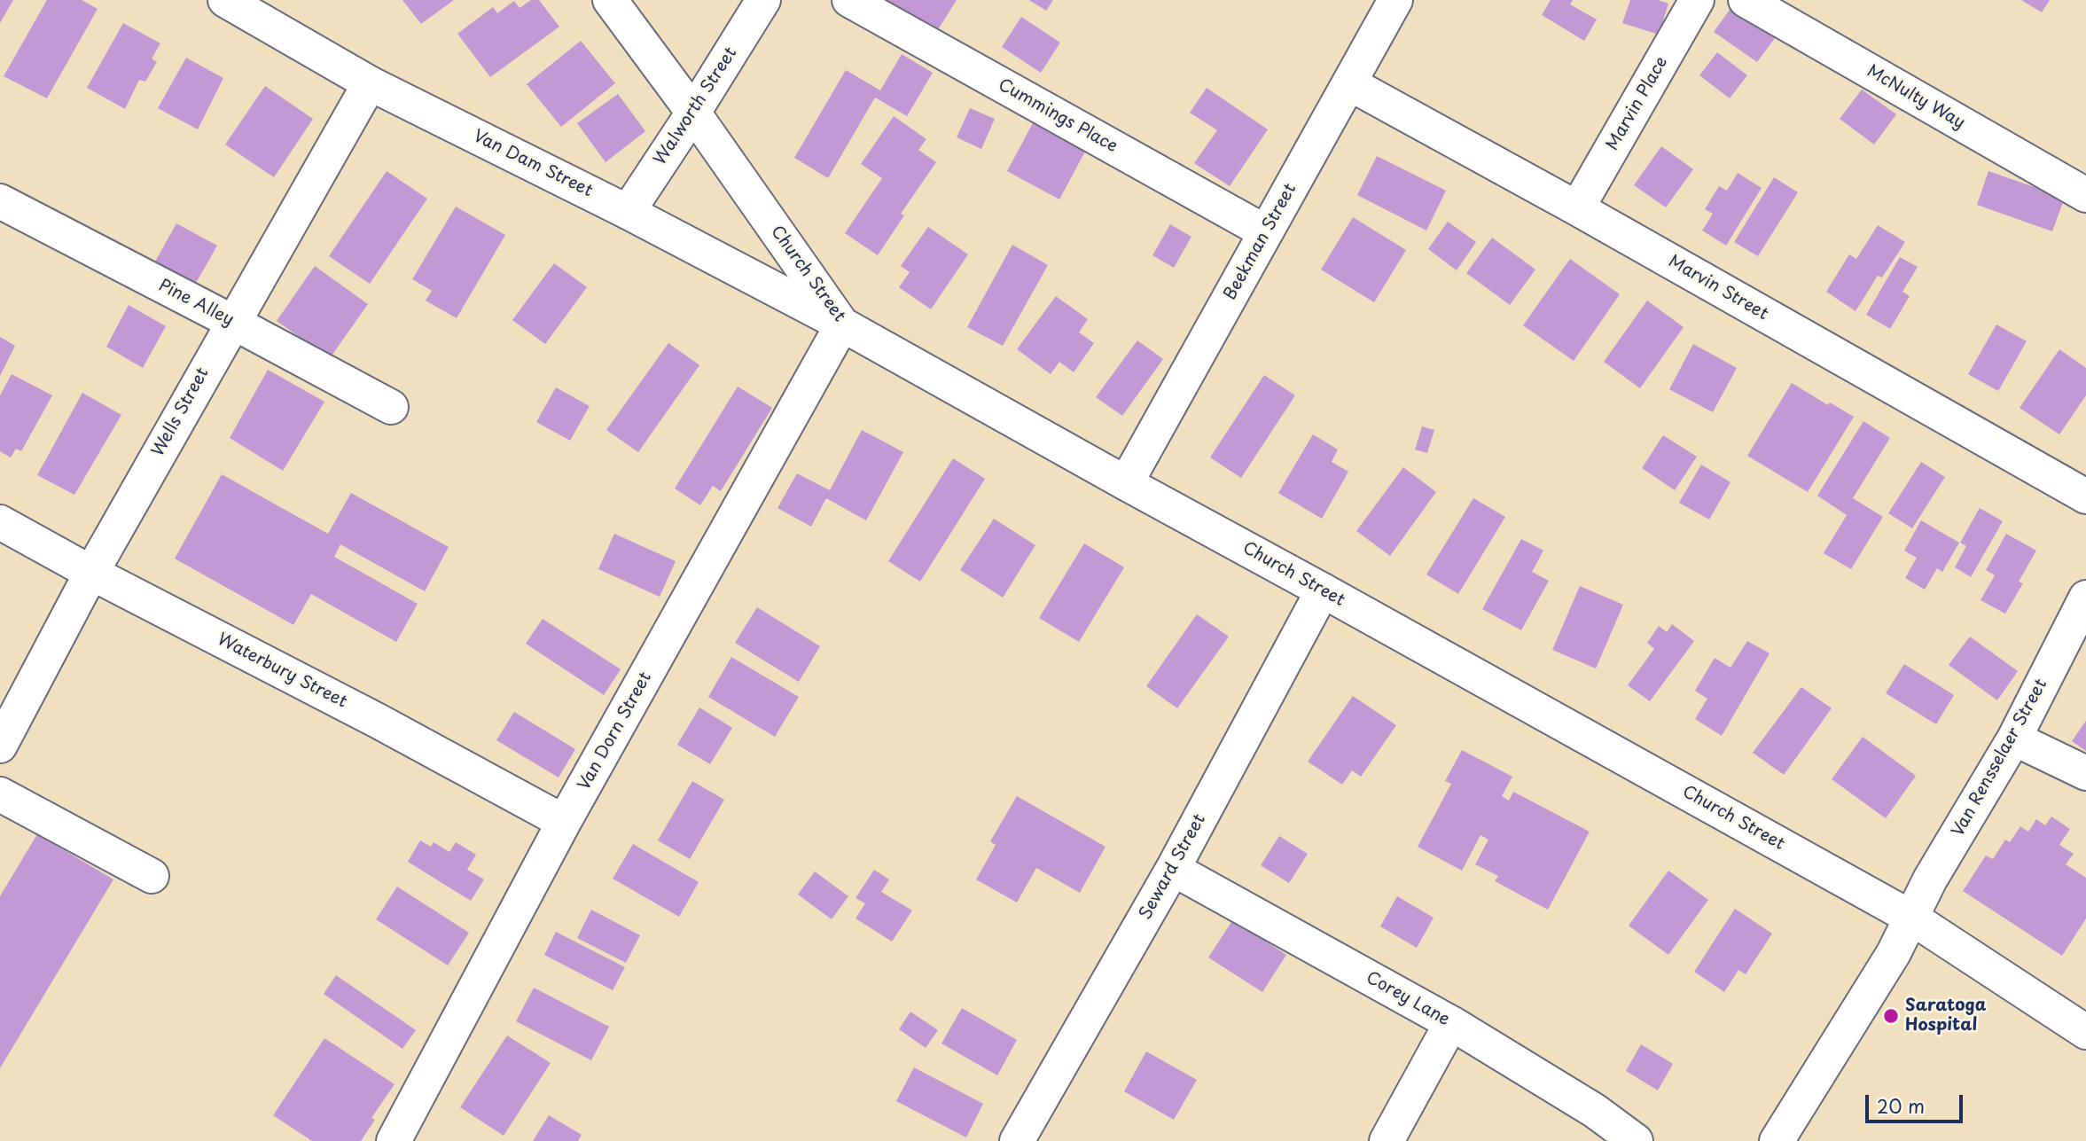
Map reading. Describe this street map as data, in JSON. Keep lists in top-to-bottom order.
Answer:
{
  "streets": {
    "street": [
      "McNulty Way",
      "Marvin Place",
      "Walworth Street",
      "Cummings Place",
      "Van Dam Street",
      "Beekman Street",
      "Church Street",
      "Marvin Street",
      "Pine Alley",
      "Wells Street",
      "Waterbury Street",
      "Van Dorn Street",
      "Van Rensselaer Street",
      "Seward Street",
      "Corey Lane"
    ]
  },
  "crossings": [
    ["Marvin Place", "Marvin Street"],
    ["Walworth Street", "Van Dam Street"],
    ["Walworth Street", "Church Street"],
    ["Cummings Place", "Beekman Street"],
    ["Van Dam Street", "Church Street"],
    ["Van Dam Street", "Wells Street"],
    ["Van Dam Street", "Van Dorn Street"],
    ["Beekman Street", "Church Street"],
    ["Beekman Street", "Marvin Street"],
    ["Church Street", "Van Dorn Street"],
    ["Church Street", "Van Rensselaer Street"],
    ["Church Street", "Seward Street"],
    ["Pine Alley", "Wells Street"],
    ["Wells Street", "Waterbury Street"],
    ["Waterbury Street", "Van Dorn Street"],
    ["Seward Street", "Corey Lane"]
  ],
  "places": ["Saratoga Hospital"],
  "scale_bar": "20 m"
}
